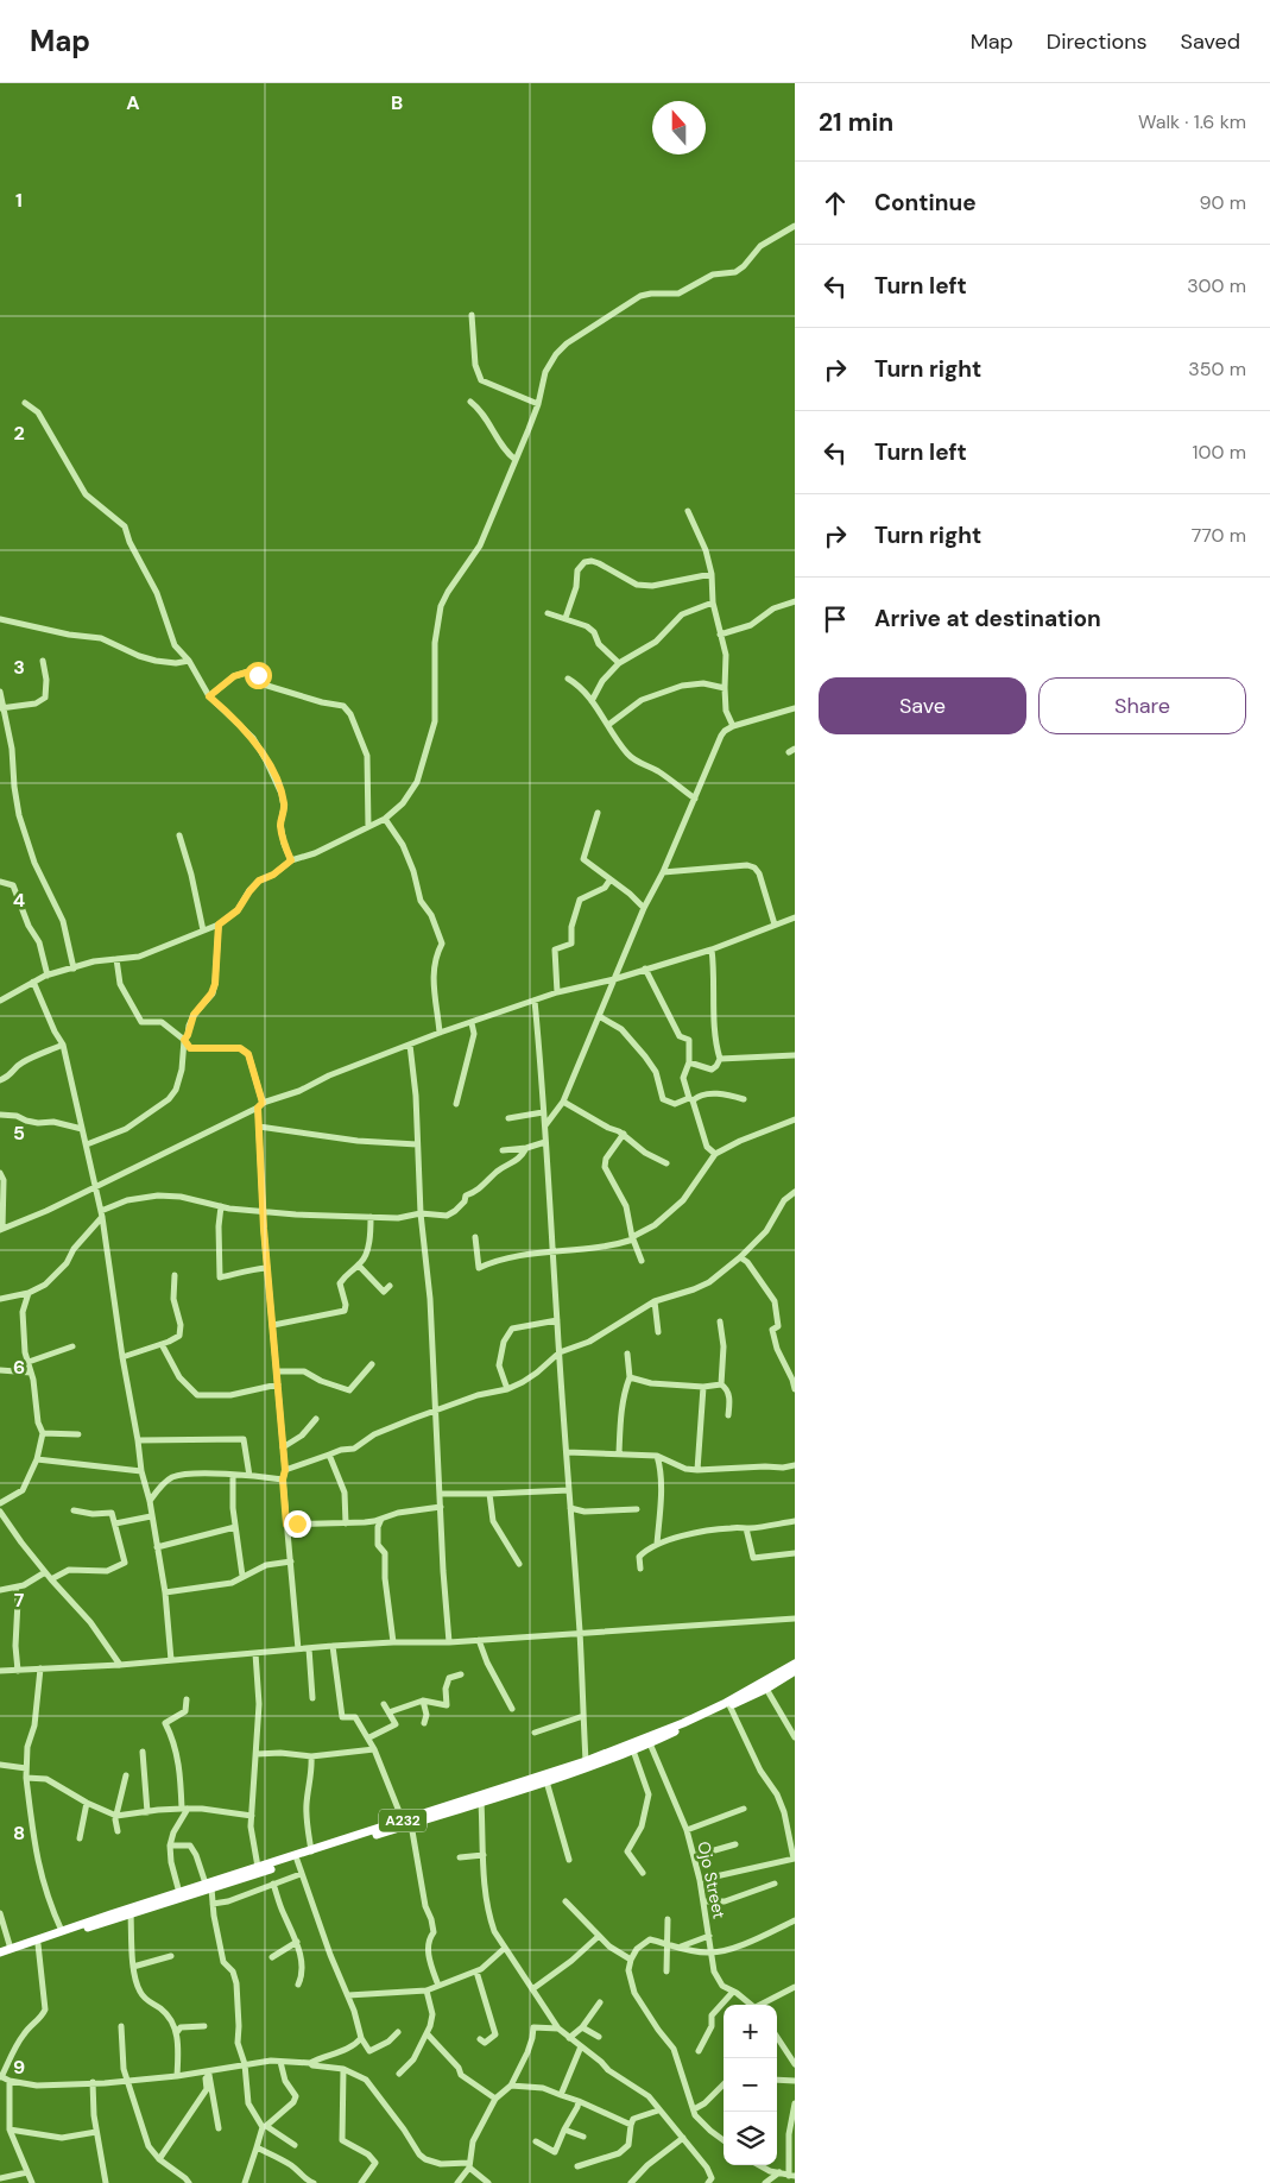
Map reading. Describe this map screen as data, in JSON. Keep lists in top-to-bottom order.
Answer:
{
  "streets": {
    "highway": ["A232"],
    "street": ["Ojo Street"]
  },
  "crossings": [
    ["A232", "Ojo Street"]
  ],
  "north": "top",
  "page": {
    "header": "Map",
    "nav": ["Map", "Directions", "Saved"],
    "heading": ["21 min", "Walk · 1.6 km"],
    "list": [
      ["Continue", "90 m"],
      ["Turn left", "300 m"],
      ["Turn right", "350 m"],
      ["Turn left", "100 m"],
      ["Turn right", "770 m"],
      "Arrive at destination"
    ],
    "buttons": ["Save", "Share"],
    "map_buttons": ["+", "−"]
  },
  "grid": {
    "columns": ["A", "B"],
    "rows": [
      "1",
      "2",
      "3",
      "4",
      "5",
      "6",
      "7",
      "8",
      "9"
    ]
  }
}
